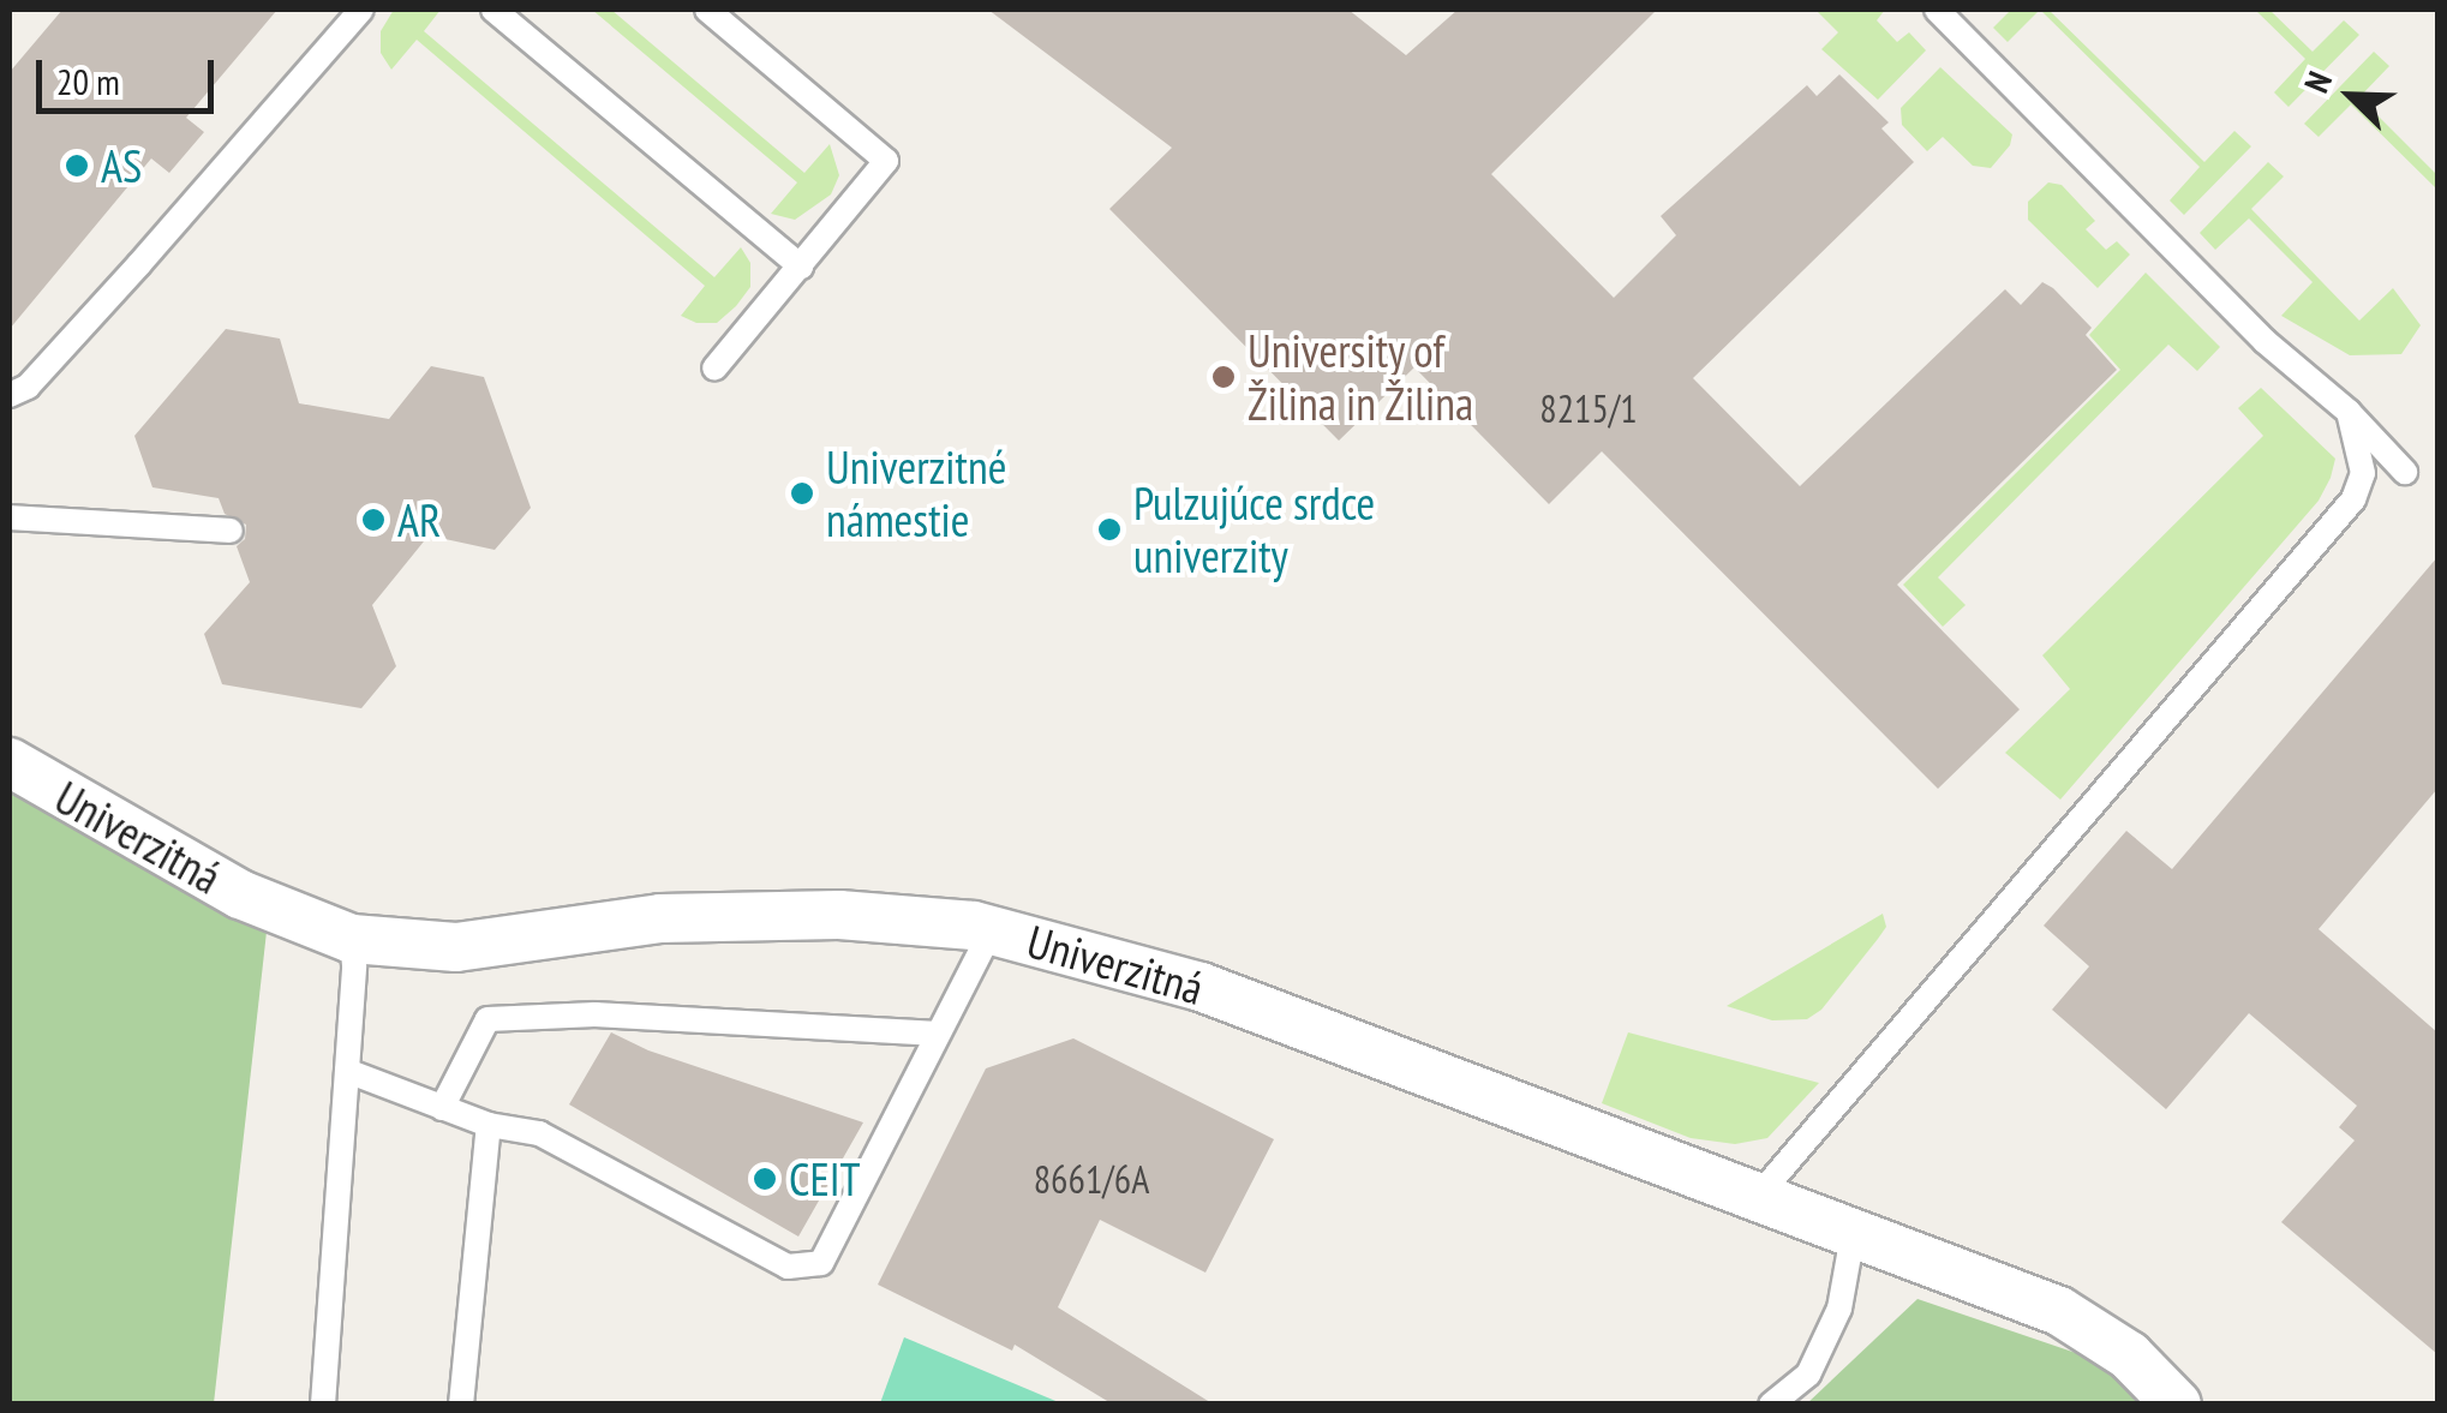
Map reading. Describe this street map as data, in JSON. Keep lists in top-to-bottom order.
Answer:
{
  "streets": {
    "street": ["Univerzitná"]
  },
  "places": [
    "AS",
    "University of Žilina in Žilina",
    "Univerzitné námestie",
    "AR",
    "Pulzujúce srdce univerzity",
    "CEIT"
  ],
  "house_numbers": ["8215/1", "8661/6A"],
  "scale_bar": "20 m",
  "north": "top left"
}
